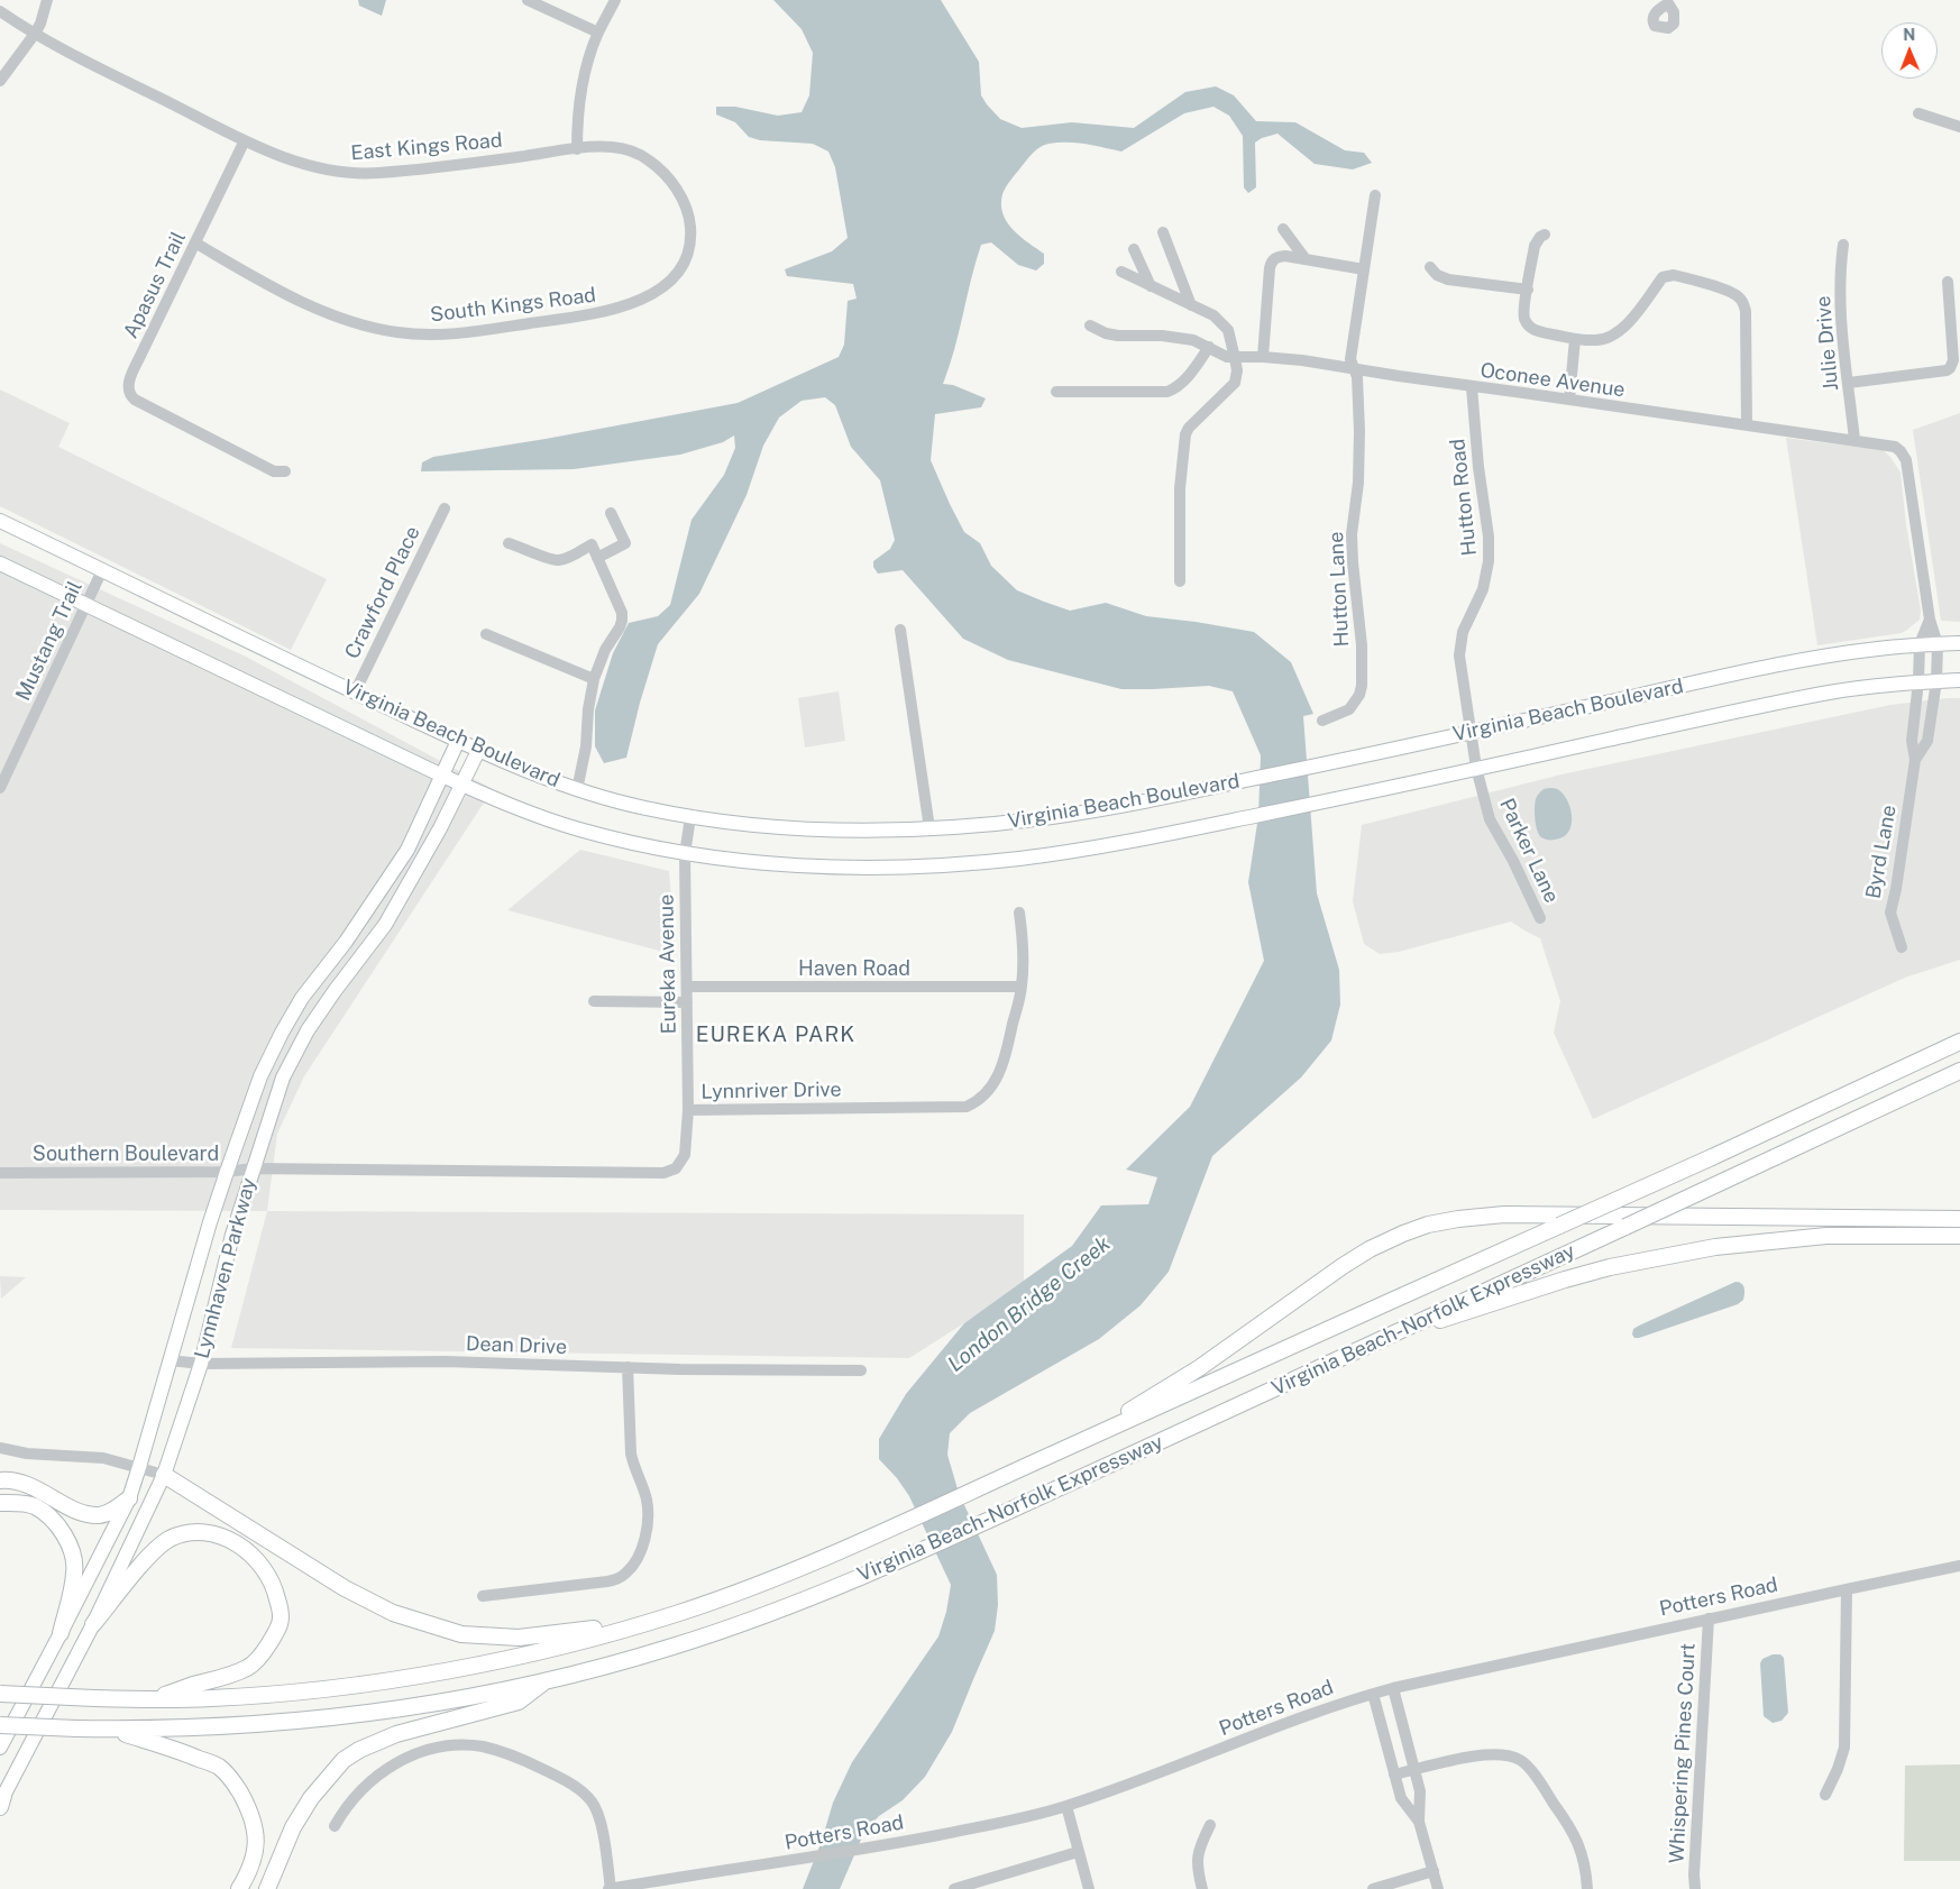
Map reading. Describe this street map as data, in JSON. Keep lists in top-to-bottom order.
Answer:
{
  "streets": {
    "highway": ["Virginia Beach-Norfolk Expressway"],
    "main road": ["Virginia Beach Boulevard", "Lynnhaven Parkway"],
    "street": [
      "East Kings Road",
      "Apasus Trail",
      "South Kings Road",
      "Julie Drive",
      "Oconee Avenue",
      "Hutton Road",
      "Hutton Lane",
      "Crawford Place",
      "Mustang Trail",
      "Parker Lane",
      "Byrd Lane",
      "Eureka Avenue",
      "Haven Road",
      "Lynnriver Drive",
      "Southern Boulevard",
      "Dean Drive",
      "Potters Road",
      "Whispering Pines Court"
    ]
  },
  "crossings": [
    ["East Kings Road", "Apasus Trail"],
    ["East Kings Road", "South Kings Road"],
    ["Apasus Trail", "South Kings Road"],
    ["Julie Drive", "Oconee Avenue"],
    ["Oconee Avenue", "Hutton Road"],
    ["Oconee Avenue", "Hutton Lane"],
    ["Oconee Avenue", "Byrd Lane"],
    ["Hutton Road", "Virginia Beach Boulevard"],
    ["Hutton Road", "Parker Lane"],
    ["Crawford Place", "Virginia Beach Boulevard"],
    ["Mustang Trail", "Virginia Beach Boulevard"],
    ["Virginia Beach Boulevard", "Parker Lane"],
    ["Virginia Beach Boulevard", "Byrd Lane"],
    ["Virginia Beach Boulevard", "Eureka Avenue"],
    ["Virginia Beach Boulevard", "Lynnhaven Parkway"],
    ["Eureka Avenue", "Haven Road"],
    ["Eureka Avenue", "Lynnriver Drive"],
    ["Haven Road", "Lynnriver Drive"],
    ["Lynnriver Drive", "Southern Boulevard"],
    ["Lynnriver Drive", "Lynnhaven Parkway"],
    ["Southern Boulevard", "Lynnhaven Parkway"],
    ["Lynnhaven Parkway", "Dean Drive"],
    ["Potters Road", "Whispering Pines Court"]
  ],
  "districts": ["EUREKA PARK"],
  "water": ["London Bridge Creek"],
  "north": "top"
}
